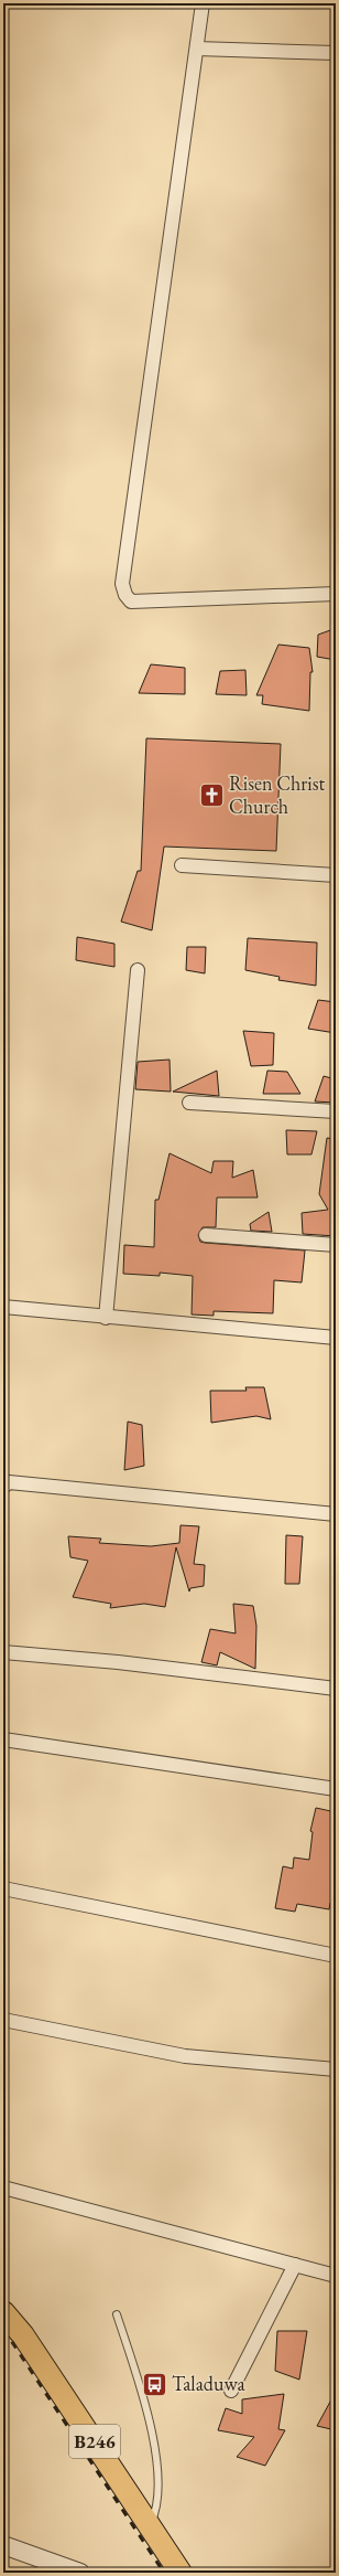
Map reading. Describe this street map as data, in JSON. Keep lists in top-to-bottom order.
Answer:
{
  "streets": {
    "main road": ["B246"]
  },
  "places": {
    "church": ["Risen Christ Church"],
    "bus stop": ["Taladuwa"]
  }
}
